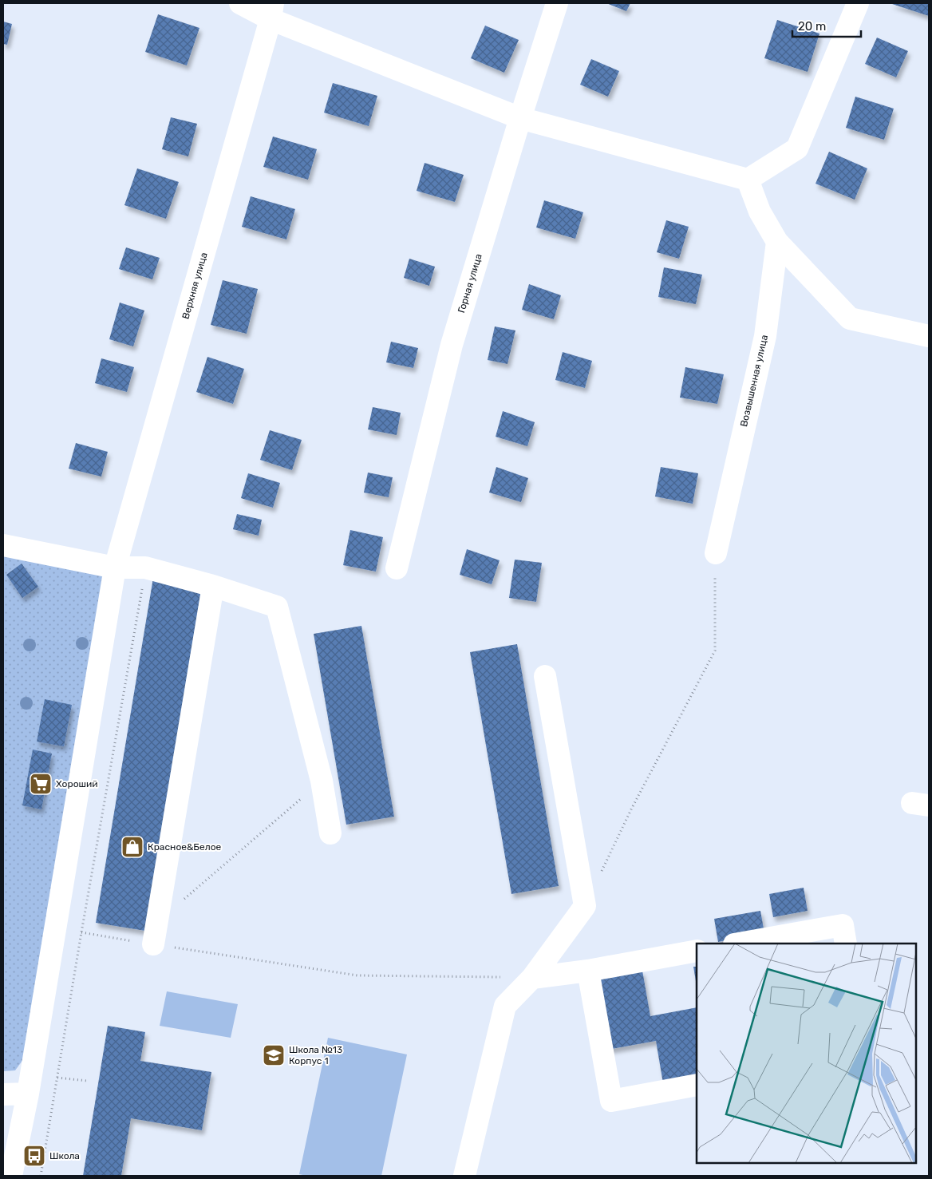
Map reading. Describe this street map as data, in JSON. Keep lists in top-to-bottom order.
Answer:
{
  "streets": {
    "street": ["Горная улица", "Верхняя улица", "Возвышенная улица"]
  },
  "places": {
    "supermarket": ["Хороший"],
    "shop": ["Красное&Белое"],
    "school or university": ["Школа №13 Корпус 1"],
    "bus stop": ["Школа"]
  },
  "scale_bar": "20 m"
}
